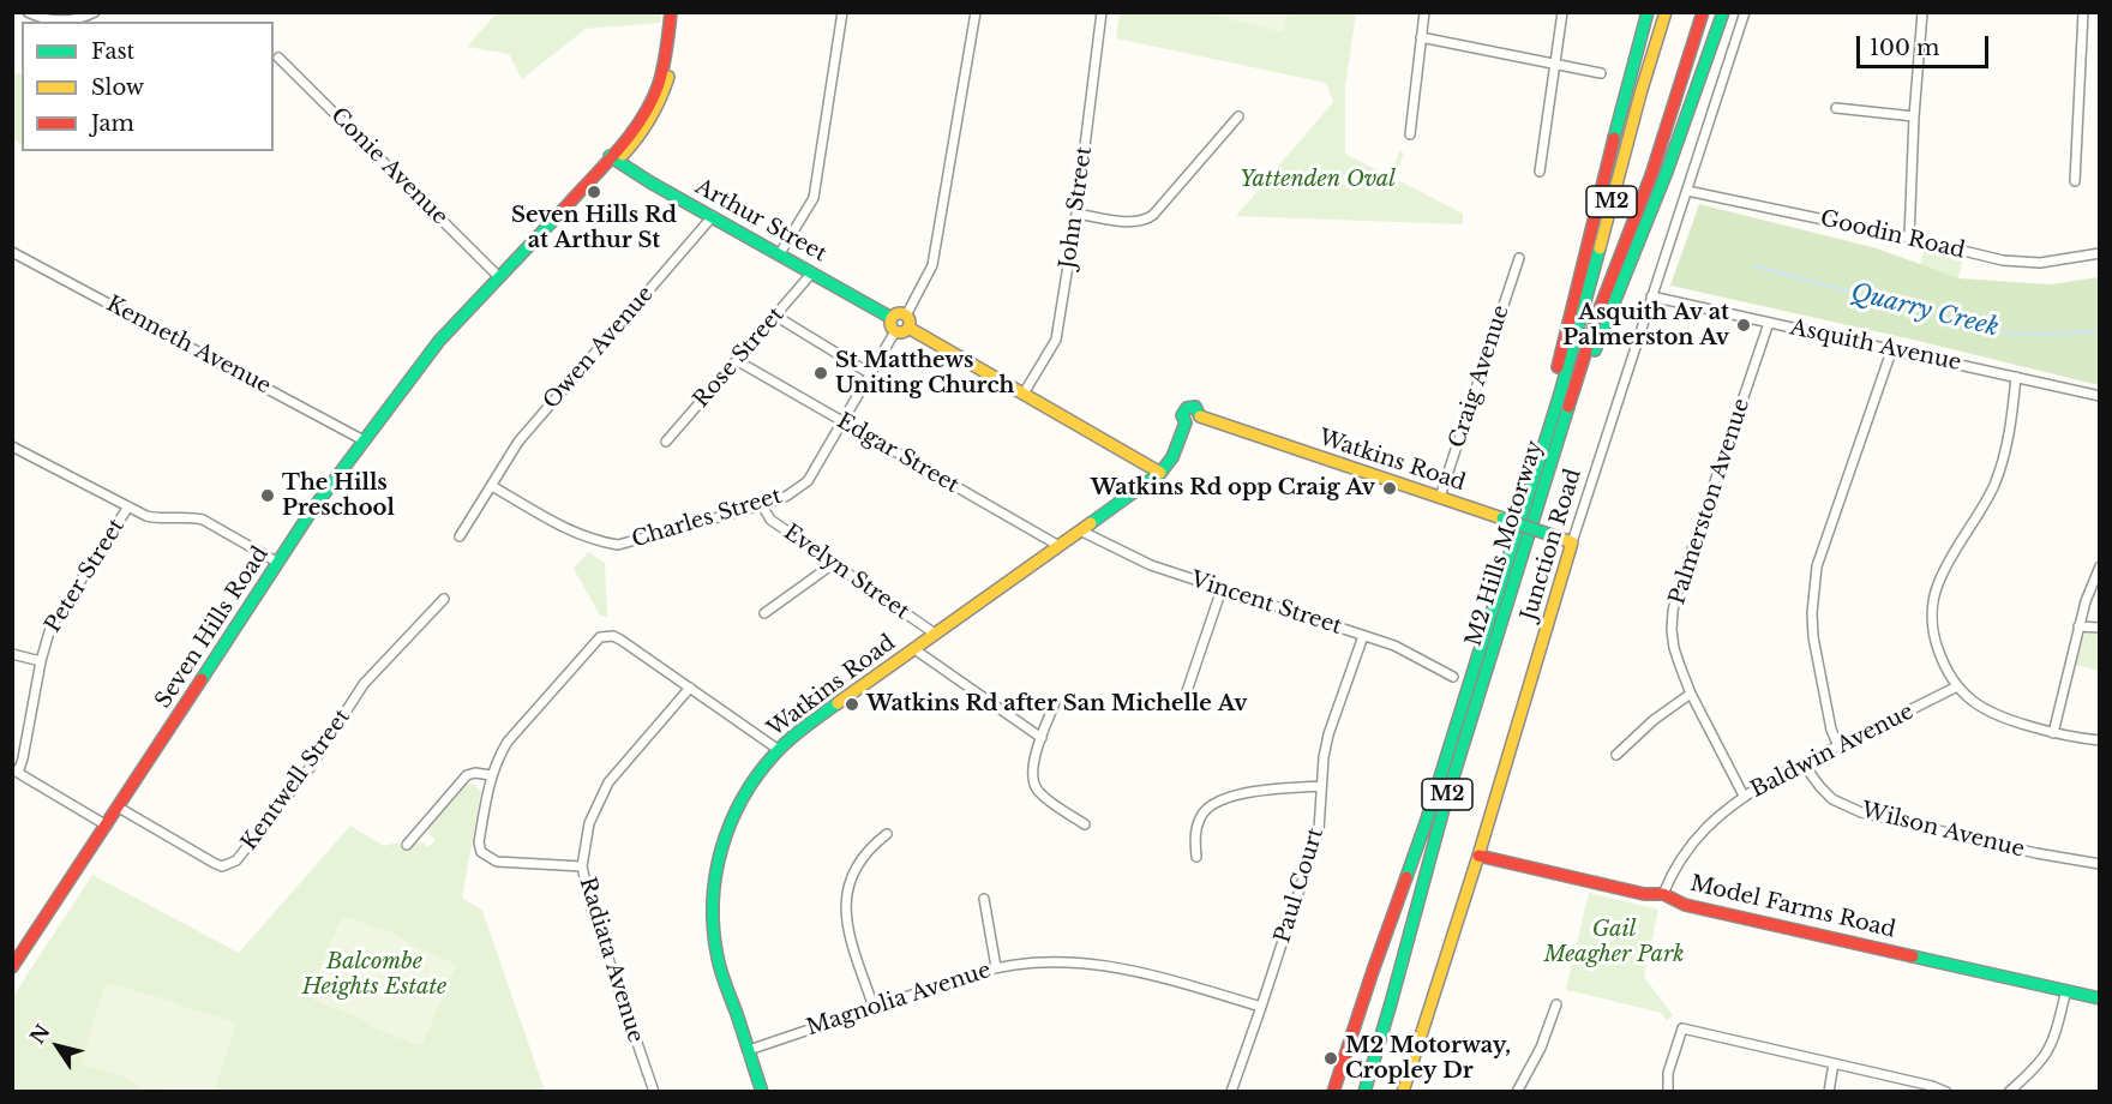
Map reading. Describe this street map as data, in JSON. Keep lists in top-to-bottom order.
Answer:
{
  "streets": {
    "main road": [
      "M2",
      "Arthur Street",
      "Watkins Road",
      "M2 Hills Motorway",
      "Junction Road",
      "Seven Hills Road",
      "Model Farms Road"
    ],
    "street": [
      "Conie Avenue",
      "John Street",
      "Goodin Road",
      "Kenneth Avenue",
      "Asquith Avenue",
      "Owen Avenue",
      "Rose Street",
      "Craig Avenue",
      "Edgar Street",
      "Palmerston Avenue",
      "Charles Street",
      "Evelyn Street",
      "Peter Street",
      "Vincent Street",
      "Baldwin Avenue",
      "Kentwell Street",
      "Wilson Avenue",
      "Paul Court",
      "Radiata Avenue",
      "Magnolia Avenue"
    ]
  },
  "crossings": [
    ["Conie Avenue", "Seven Hills Road"],
    ["Arthur Street", "Owen Avenue"],
    ["Arthur Street", "Rose Street"],
    ["Arthur Street", "Charles Street"],
    ["Arthur Street", "Seven Hills Road"],
    ["Goodin Road", "Junction Road"],
    ["Kenneth Avenue", "Seven Hills Road"],
    ["Asquith Avenue", "Palmerston Avenue"],
    ["Asquith Avenue", "Junction Road"],
    ["Owen Avenue", "Charles Street"],
    ["Rose Street", "Edgar Street"],
    ["Craig Avenue", "Watkins Road"],
    ["Edgar Street", "Watkins Road"],
    ["Edgar Street", "Charles Street"],
    ["Watkins Road", "Junction Road"],
    ["Watkins Road", "Evelyn Street"],
    ["Watkins Road", "Vincent Street"],
    ["Watkins Road", "Magnolia Avenue"],
    ["Palmerston Avenue", "Baldwin Avenue"],
    ["Charles Street", "Evelyn Street"],
    ["Junction Road", "Model Farms Road"],
    ["Vincent Street", "Paul Court"],
    ["Seven Hills Road", "Kentwell Street"],
    ["Baldwin Avenue", "Wilson Avenue"],
    ["Baldwin Avenue", "Model Farms Road"],
    ["Paul Court", "Magnolia Avenue"]
  ],
  "water": ["Quarry Creek"],
  "parks": ["Yattenden Oval", "Gail Meagher Park", "Balcombe Heights Estate"],
  "places": [
    "Seven Hills Rd at Arthur St",
    "Asquith Av at Palmerston Av",
    "St Matthews Uniting Church",
    "Watkins Rd opp Craig Av",
    "The Hills Preschool",
    "Watkins Rd after San Michelle Av",
    "M2 Motorway, Cropley Dr"
  ],
  "legend": ["Fast", "Slow", "Jam"],
  "scale_bar": "100 m",
  "north": "top left"
}
